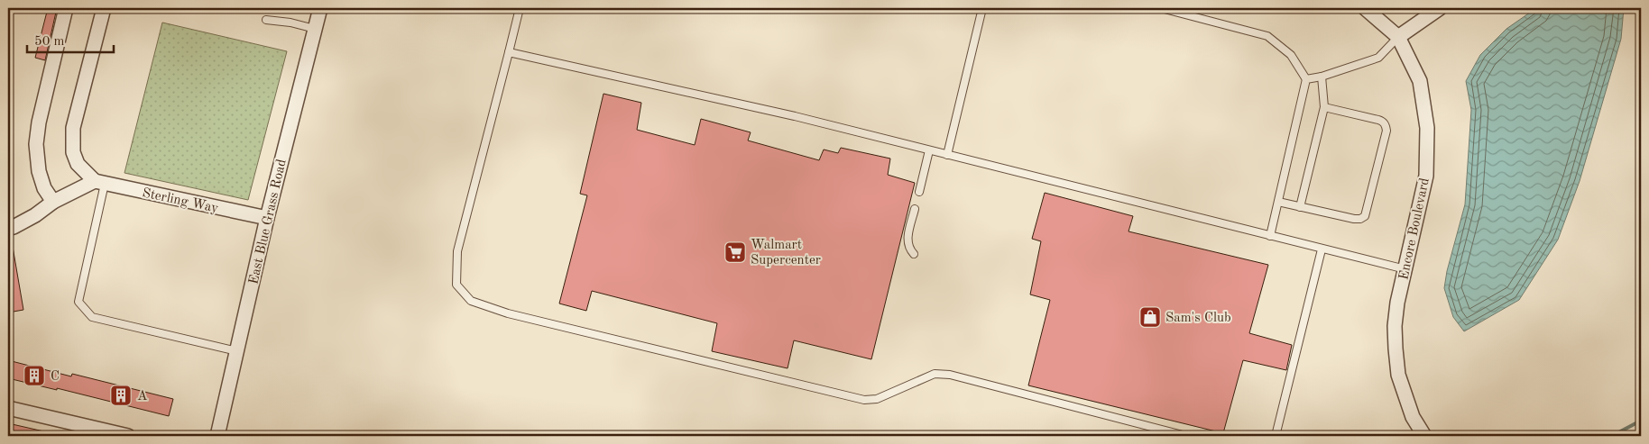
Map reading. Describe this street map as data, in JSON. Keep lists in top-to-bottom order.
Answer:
{
  "streets": {
    "street": ["Sterling Way", "East Blue Grass Road", "Encore Boulevard"]
  },
  "crossings": [
    ["Sterling Way", "East Blue Grass Road"]
  ],
  "places": {
    "supermarket": ["Walmart Supercenter"],
    "shop": ["Sam's Club"],
    "building": ["C", "A"]
  },
  "scale_bar": "50 m"
}
